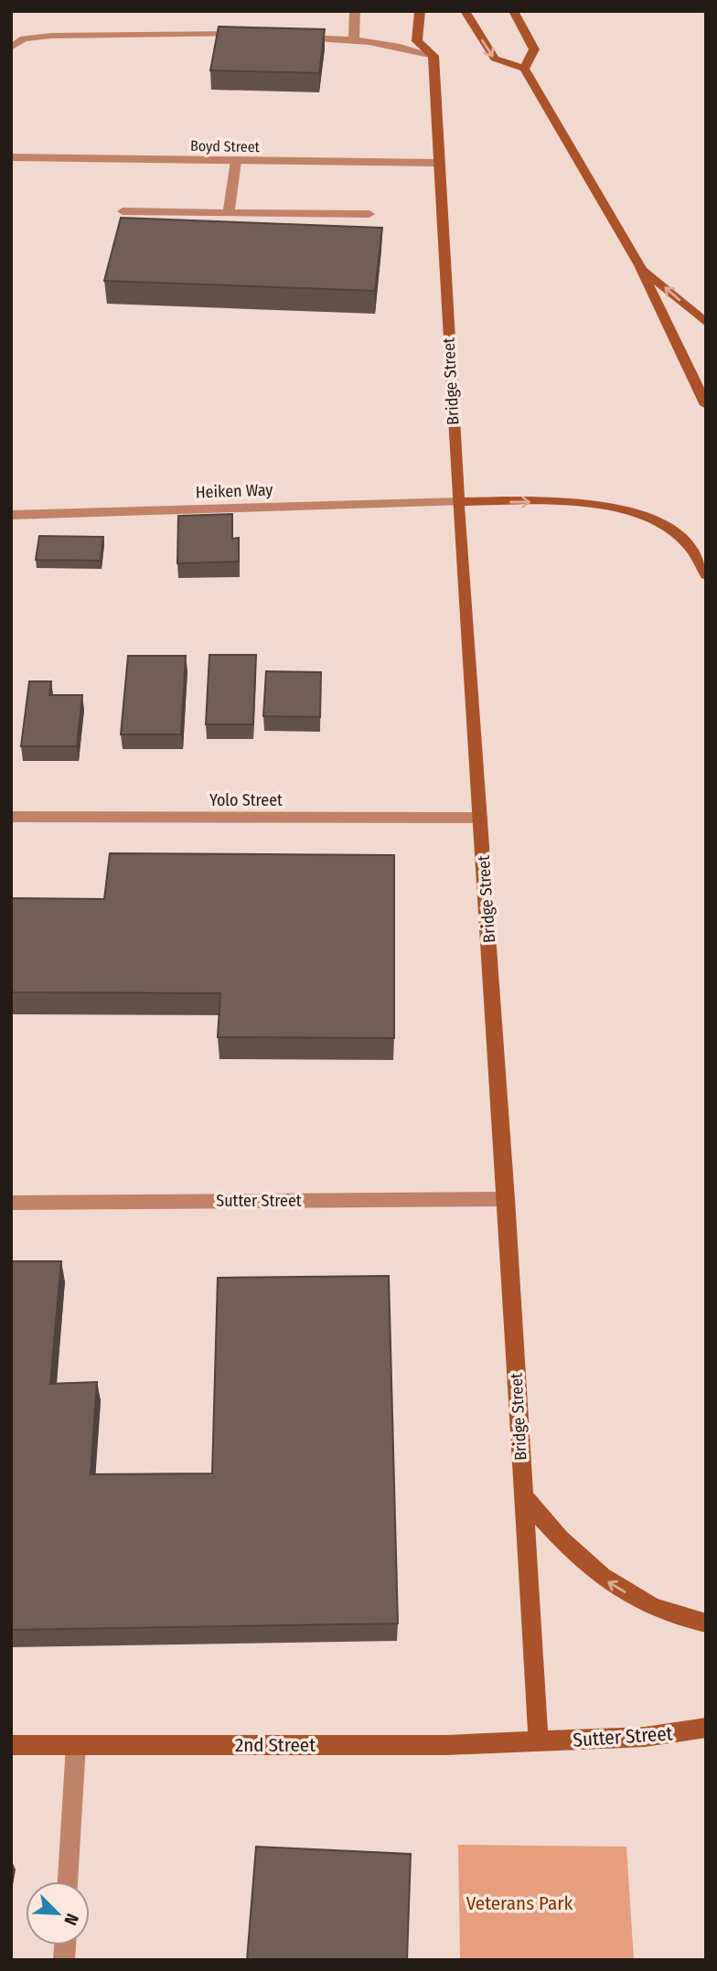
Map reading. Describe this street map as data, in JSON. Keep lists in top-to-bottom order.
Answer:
{
  "streets": {
    "main road": ["Bridge Street", "Sutter Street", "2nd Street"],
    "street": ["Boyd Street", "Heiken Way", "Yolo Street"]
  },
  "crossings": [
    ["Boyd Street", "Bridge Street"],
    ["Bridge Street", "Heiken Way"],
    ["Bridge Street", "Yolo Street"],
    ["Bridge Street", "Sutter Street"],
    ["Bridge Street", "2nd Street"],
    ["Sutter Street", "2nd Street"]
  ],
  "parks": ["Veterans Park"],
  "north": "bottom right"
}
